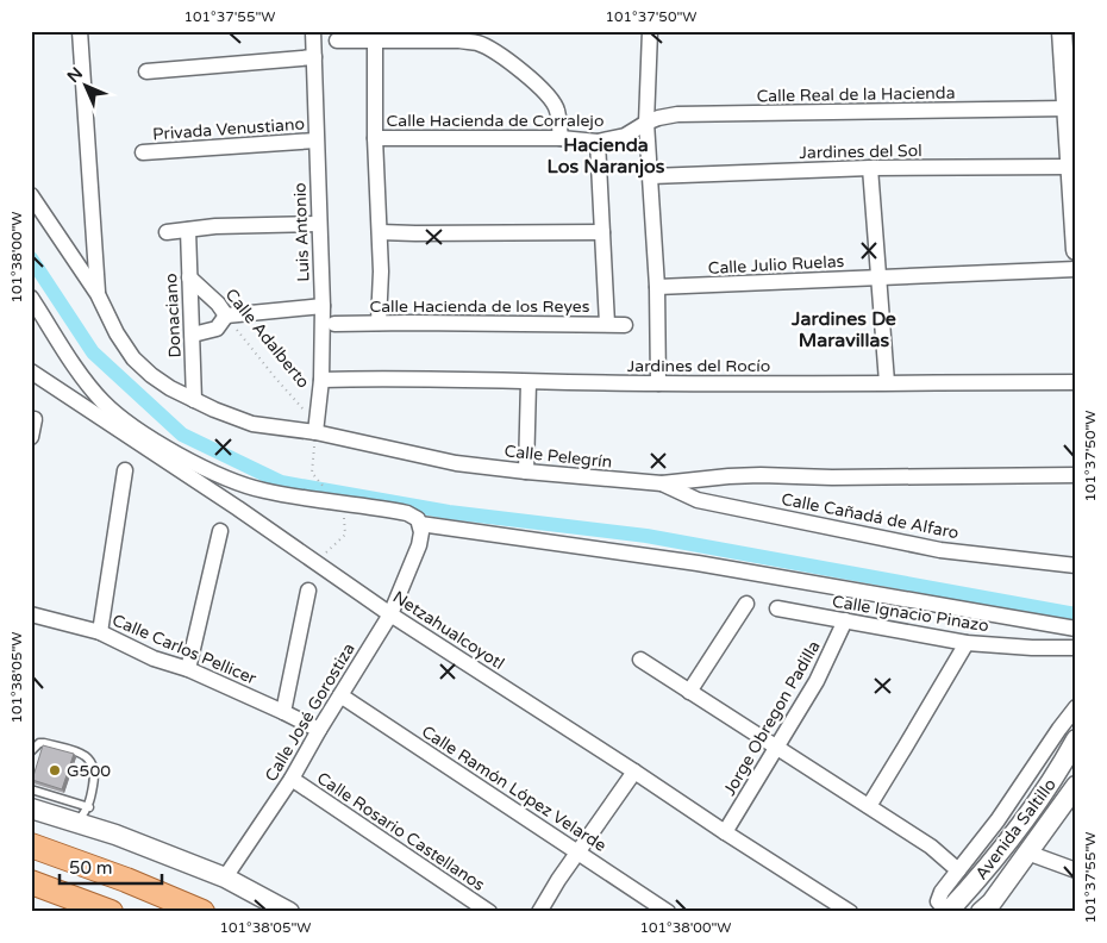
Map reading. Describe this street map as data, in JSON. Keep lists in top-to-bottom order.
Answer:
{
  "streets": {
    "street": [
      "Calle Real de la Hacienda",
      "Calle Hacienda de Corralejo",
      "Privada Venustiano",
      "Jardines del Sol",
      "Luis Antonio",
      "Calle Julio Ruelas",
      "Calle Hacienda de los Reyes",
      "Donaciano",
      "Calle Adalberto",
      "Jardines del Rocío",
      "Calle Pelegrín",
      "Calle Cañadá de Alfaro",
      "Calle Ignacio Pinazo",
      "Netzahualcoyotl",
      "Calle Carlos Pellicer",
      "Calle José Gorostiza",
      "Jorge Obregon Padilla",
      "Calle Ramón López Velarde",
      "Avenida Saltillo",
      "Calle Rosario Castellanos"
    ]
  },
  "crossings": [
    ["Calle Real de la Hacienda", "Calle Hacienda de Corralejo"],
    ["Privada Venustiano", "Luis Antonio"],
    ["Luis Antonio", "Calle Adalberto"],
    ["Luis Antonio", "Jardines del Rocío"],
    ["Luis Antonio", "Calle Pelegrín"],
    ["Donaciano", "Calle Adalberto"],
    ["Donaciano", "Calle Pelegrín"],
    ["Calle Adalberto", "Calle Pelegrín"],
    ["Calle Pelegrín", "Calle Cañadá de Alfaro"],
    ["Calle Ignacio Pinazo", "Jorge Obregon Padilla"],
    ["Netzahualcoyotl", "Calle José Gorostiza"],
    ["Netzahualcoyotl", "Jorge Obregon Padilla"],
    ["Calle Carlos Pellicer", "Calle José Gorostiza"],
    ["Calle José Gorostiza", "Calle Ramón López Velarde"],
    ["Calle José Gorostiza", "Calle Rosario Castellanos"]
  ],
  "districts": ["Hacienda Los Naranjos", "Jardines De Maravillas"],
  "places": ["G500"],
  "scale_bar": "50 m",
  "north": "top left",
  "coordinates": [
    "101°37'55\"W",
    "101°37'50\"W",
    "101°38'00\"W",
    "101°38'05\"W"
  ]
}
